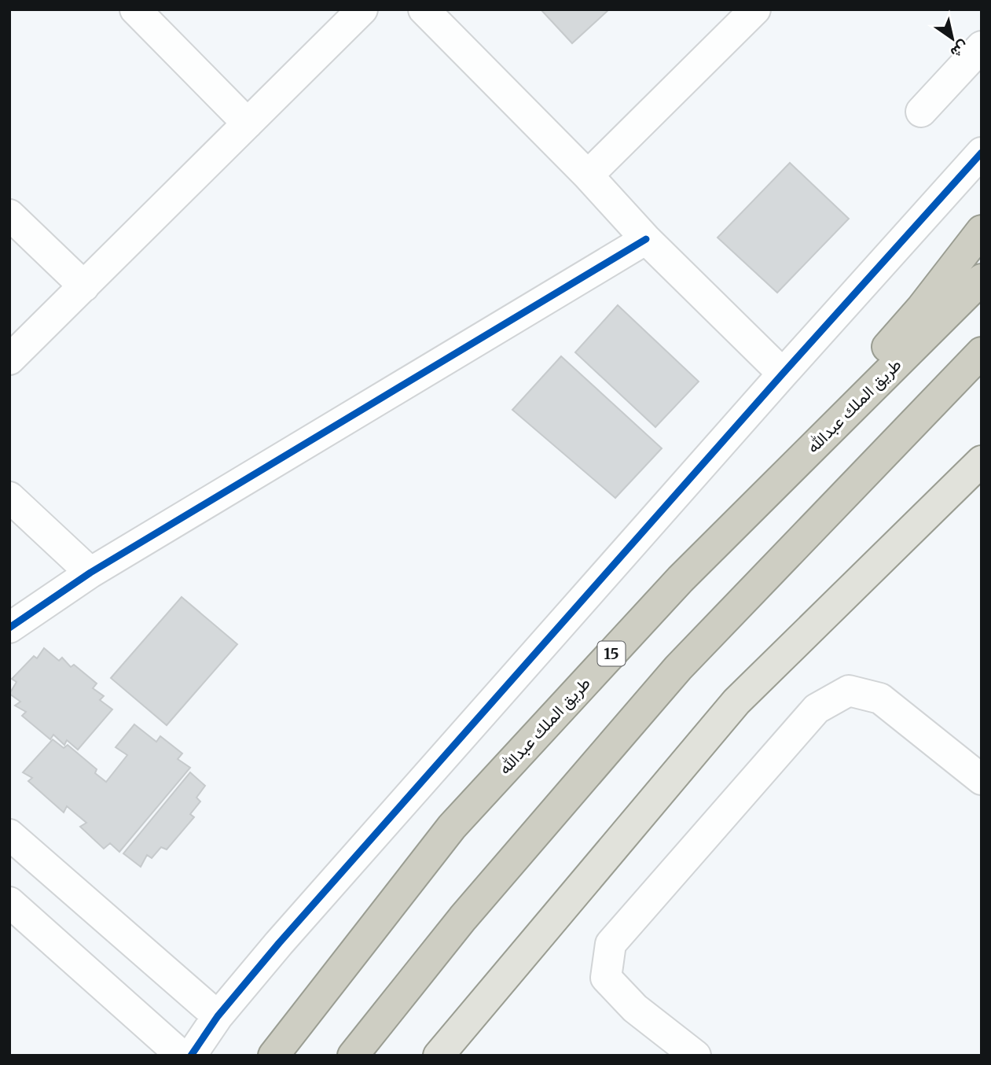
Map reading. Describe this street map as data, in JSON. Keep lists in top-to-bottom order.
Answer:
{
  "streets": {
    "highway": ["طريق الملك عبدالله", "15"]
  },
  "north": "bottom right"
}
